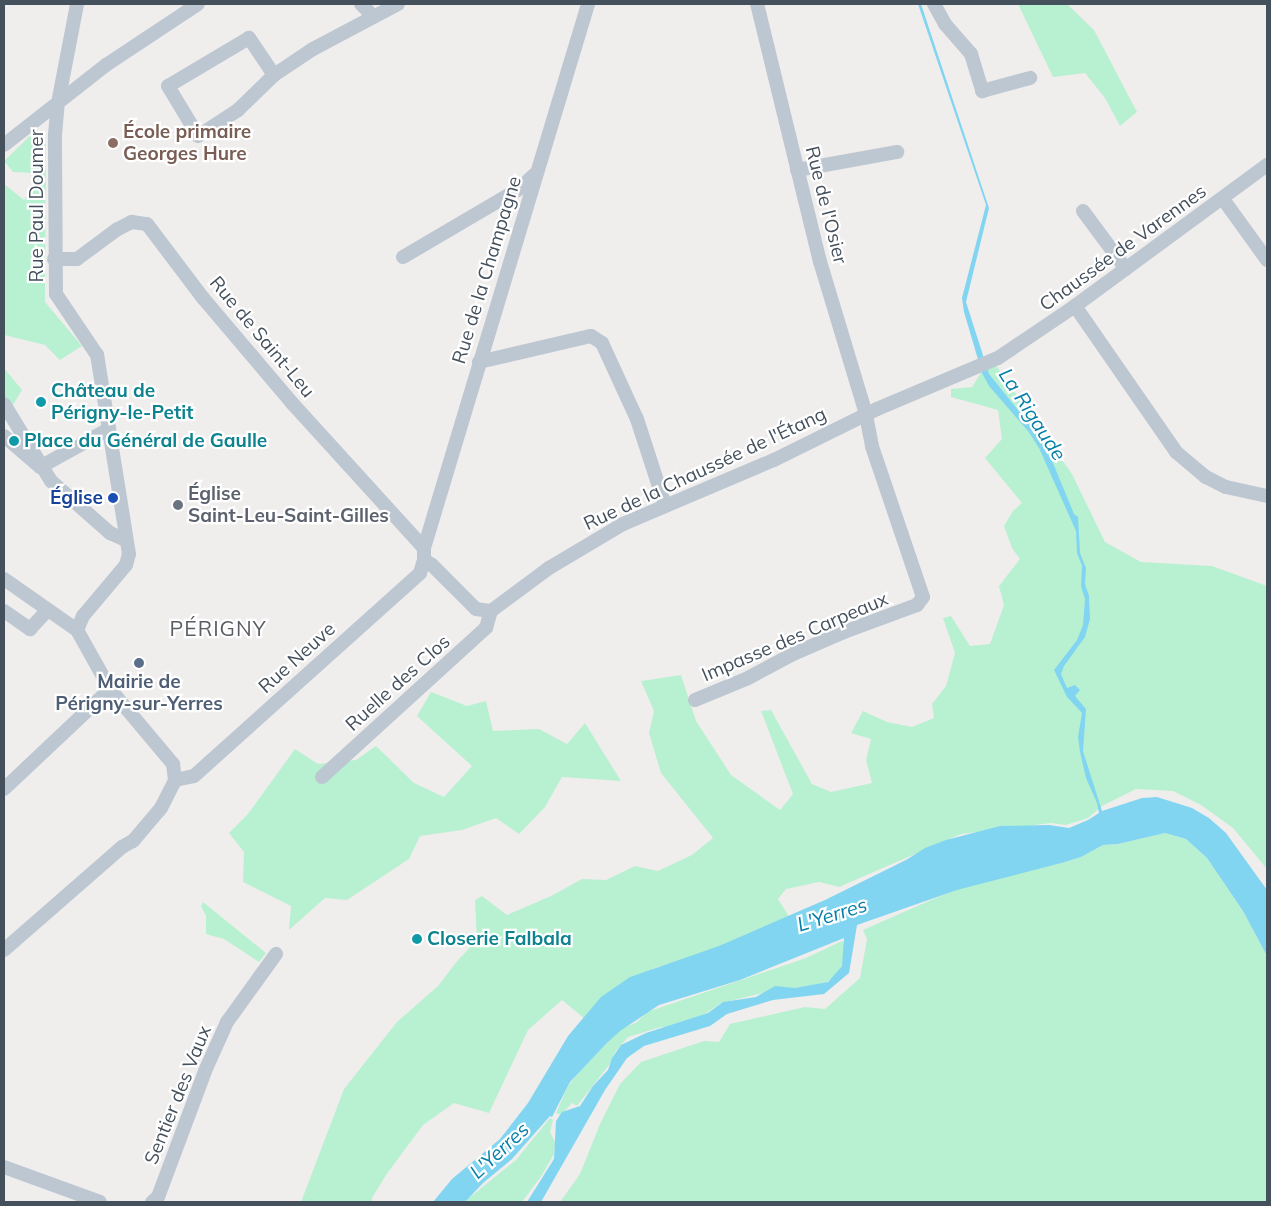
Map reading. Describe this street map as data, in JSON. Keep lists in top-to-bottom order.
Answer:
{
  "streets": {
    "street": [
      "Rue de l'Osier",
      "Rue Paul Doumer",
      "Chaussée de Varennes",
      "Rue de la Champagne",
      "Rue de Saint-Leu",
      "Rue de la Chaussée de l'Étang",
      "Impasse des Carpeaux",
      "Rue Neuve",
      "Ruelle des Clos",
      "Sentier des Vaux"
    ]
  },
  "crossings": [
    ["Rue de l'Osier", "Rue de la Chaussée de l'Étang"],
    ["Rue de l'Osier", "Impasse des Carpeaux"],
    ["Rue Paul Doumer", "Rue de Saint-Leu"],
    ["Chaussée de Varennes", "Rue de la Chaussée de l'Étang"],
    ["Rue de la Champagne", "Rue de Saint-Leu"],
    ["Rue de la Champagne", "Rue Neuve"],
    ["Rue de Saint-Leu", "Rue Neuve"],
    ["Rue de la Chaussée de l'Étang", "Impasse des Carpeaux"],
    ["Rue de la Chaussée de l'Étang", "Ruelle des Clos"]
  ],
  "districts": ["PÉRIGNY"],
  "water": ["La Rigaude", "L'Yerres"],
  "places": [
    "École primaire Georges Hure",
    "Château de Périgny-le-Petit",
    "Place du Général de Gaulle",
    "Église",
    "Église Saint-Leu-Saint-Gilles",
    "Mairie de Périgny-sur-Yerres",
    "Closerie Falbala"
  ]
}
